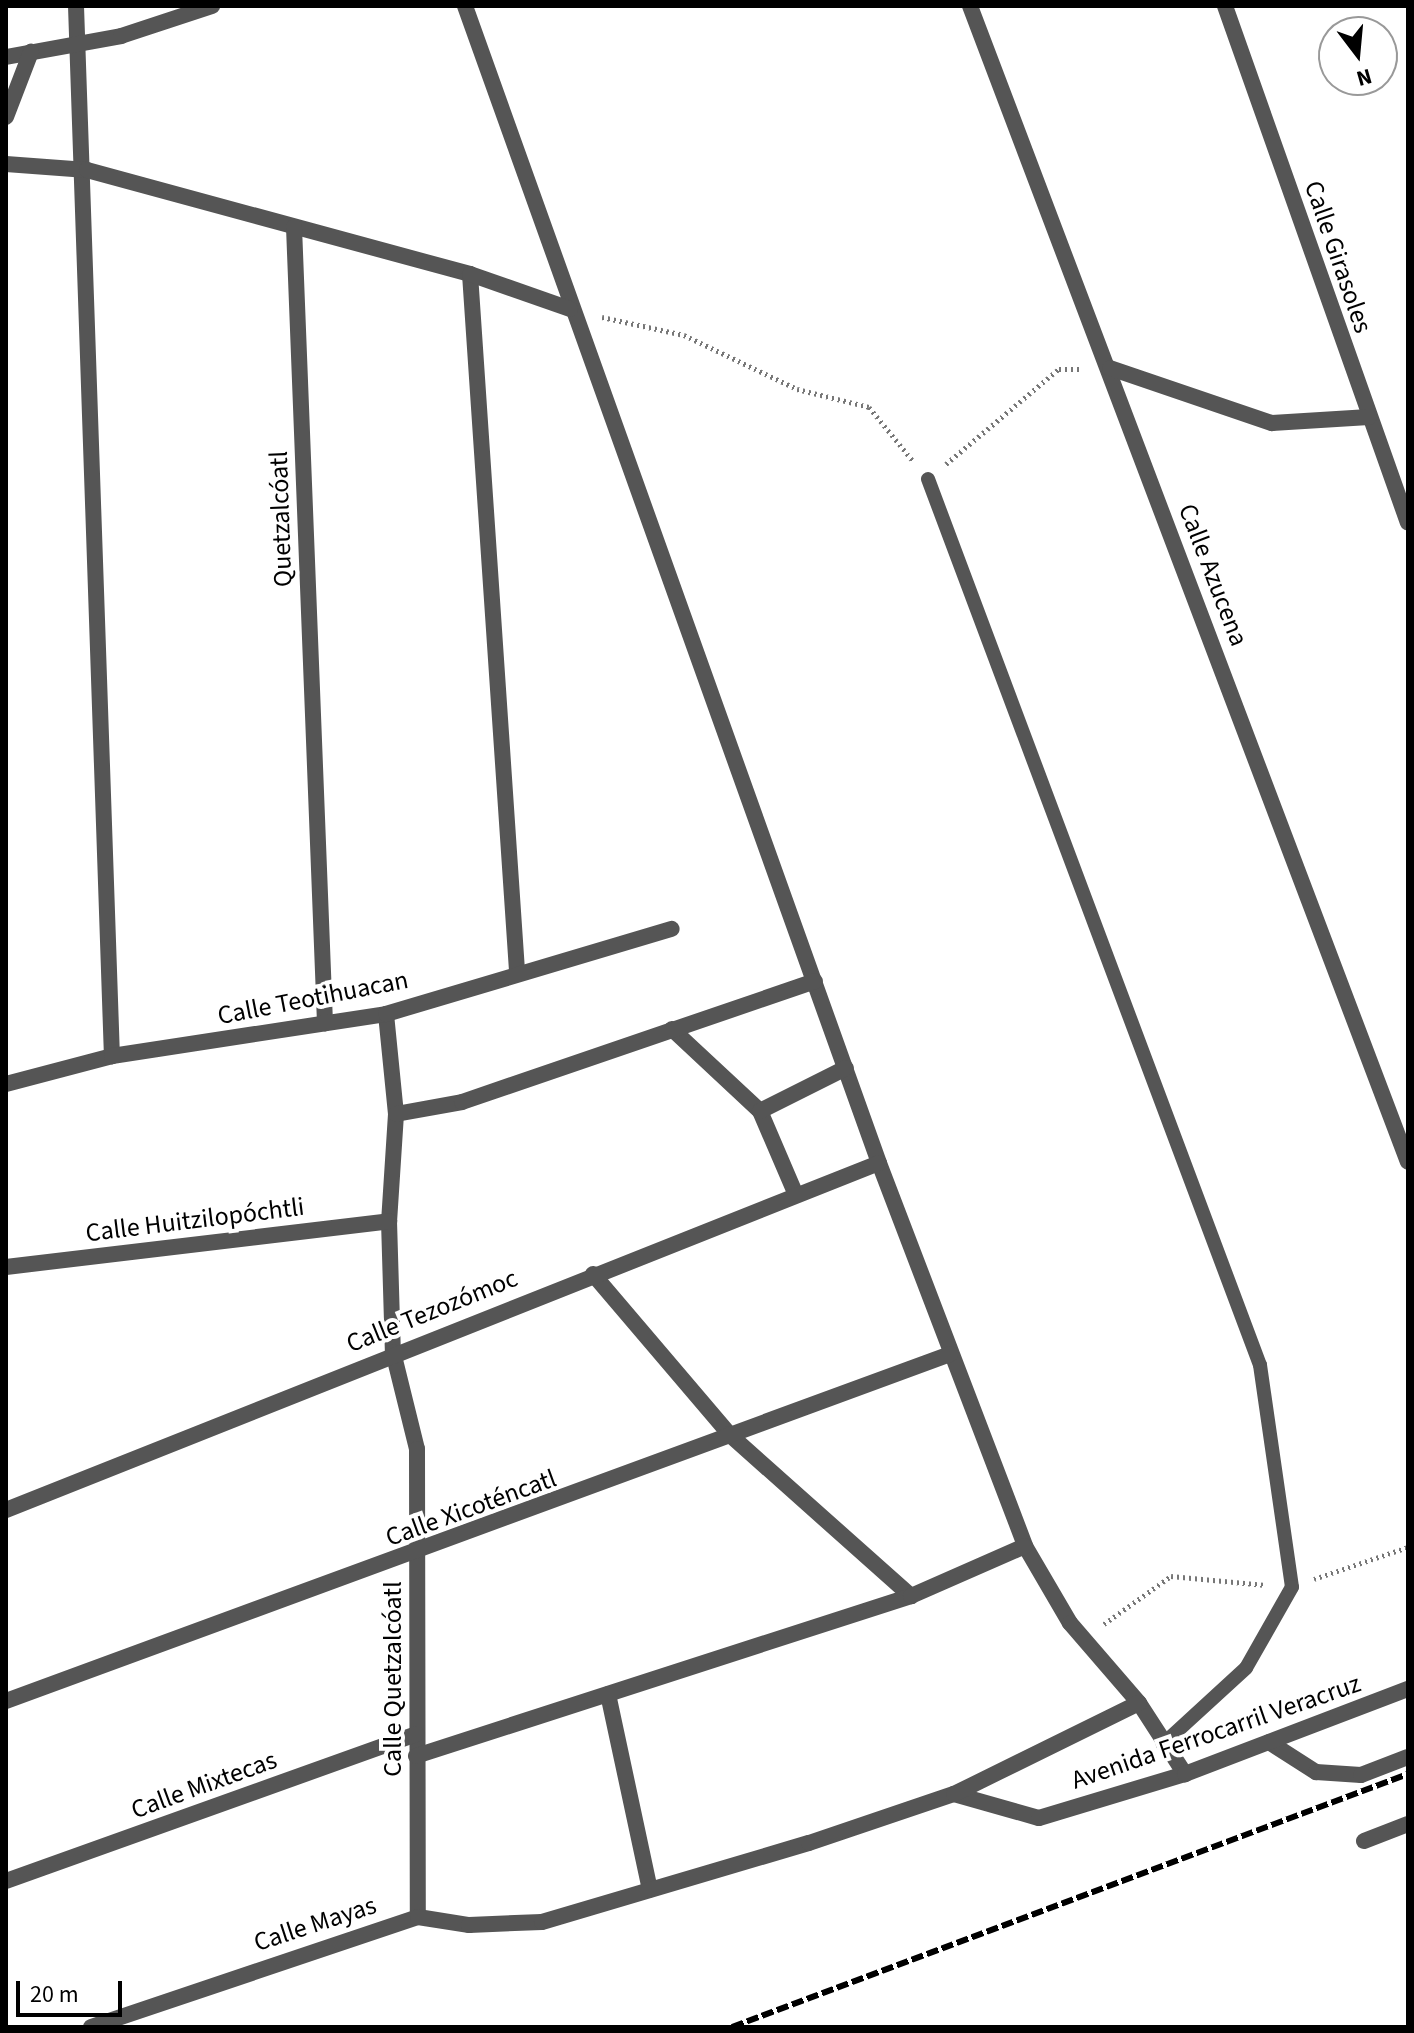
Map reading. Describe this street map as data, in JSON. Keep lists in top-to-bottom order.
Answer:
{
  "streets": {
    "street": [
      "Calle Girasoles",
      "Quetzalcóatl",
      "Calle Azucena",
      "Calle Teotihuacan",
      "Calle Huitzilopóchtli",
      "Calle Tezozómoc",
      "Calle Xicoténcatl",
      "Calle Quetzalcóatl",
      "Avenida Ferrocarril Veracruz",
      "Calle Mixtecas",
      "Calle Mayas"
    ]
  },
  "crossings": [
    ["Quetzalcóatl", "Calle Teotihuacan"],
    ["Calle Teotihuacan", "Calle Quetzalcóatl"],
    ["Calle Huitzilopóchtli", "Calle Quetzalcóatl"],
    ["Calle Tezozómoc", "Calle Quetzalcóatl"],
    ["Calle Xicoténcatl", "Calle Quetzalcóatl"],
    ["Calle Quetzalcóatl", "Calle Mixtecas"],
    ["Calle Quetzalcóatl", "Calle Mayas"]
  ],
  "scale_bar": "20 m",
  "north": "bottom"
}
